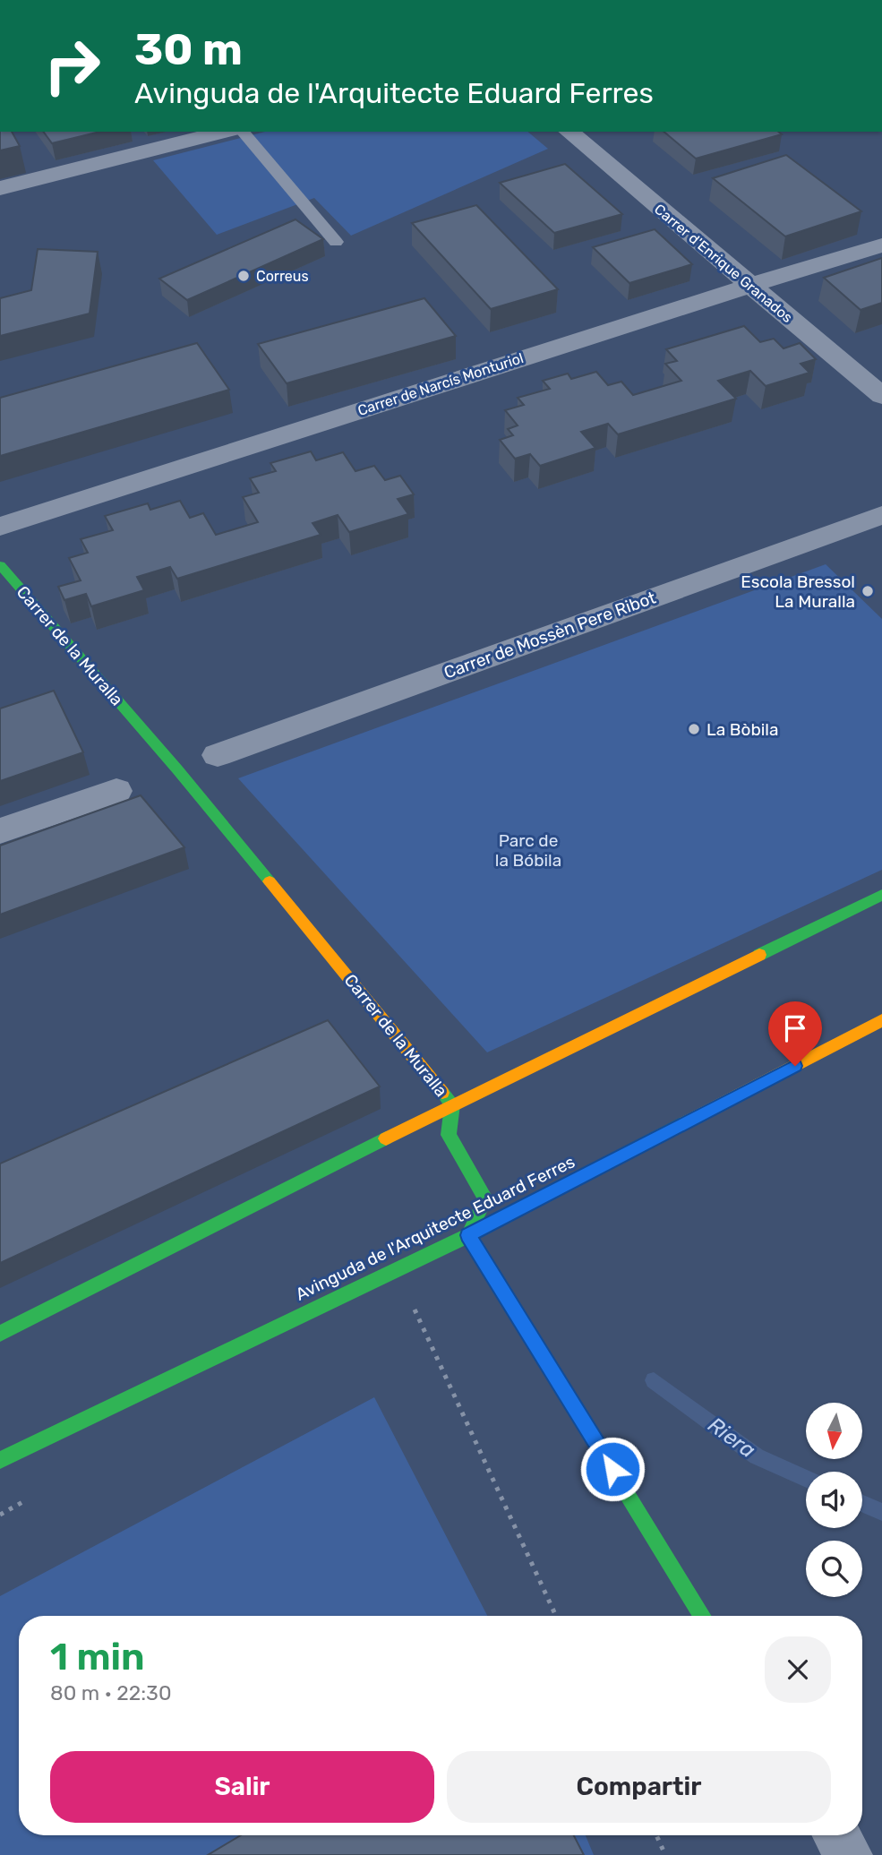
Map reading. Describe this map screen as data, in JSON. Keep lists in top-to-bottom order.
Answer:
{
  "streets": {
    "street": [
      "Carrer d'Enrique Granados",
      "Carrer de Narcís Monturiol",
      "Carrer de Mossèn Pere Ribot",
      "Carrer de la Muralla",
      "Avinguda de l'Arquitecte Eduard Ferres"
    ]
  },
  "crossings": [
    ["Carrer d'Enrique Granados", "Carrer de Narcís Monturiol"],
    ["Carrer de la Muralla", "Avinguda de l'Arquitecte Eduard Ferres"]
  ],
  "water": ["Riera"],
  "parks": ["Parc de la Bóbila"],
  "places": ["Correus", "Escola Bressol La Muralla", "La Bòbila"],
  "north": "bottom",
  "page": {
    "turn": ["30 m", "Avinguda de l'Arquitecte Eduard Ferres"],
    "heading": ["1 min", "80 m · 22:30"],
    "buttons": ["Salir", "Compartir"]
  }
}
